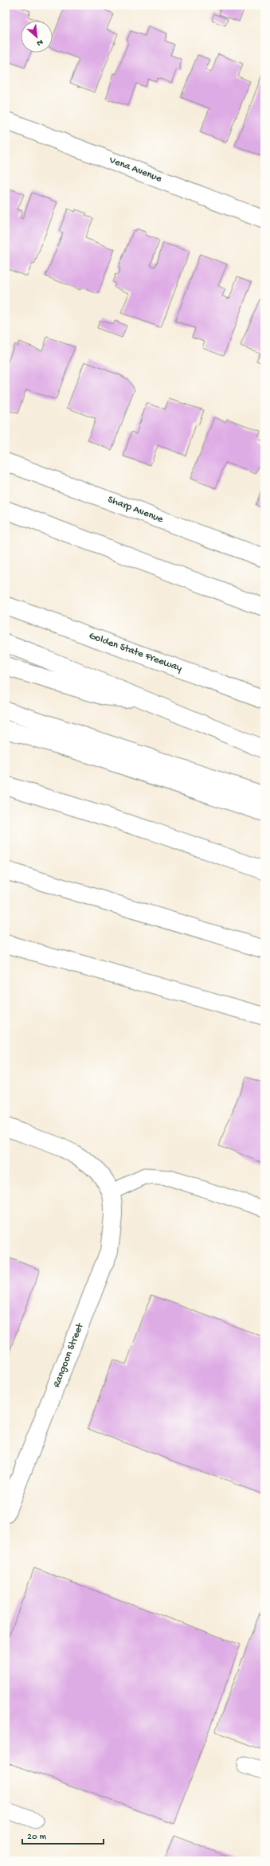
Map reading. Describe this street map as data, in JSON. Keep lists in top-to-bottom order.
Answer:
{
  "streets": {
    "main road": [
      "Vena Avenue",
      "Sharp Avenue",
      "Golden State Freeway",
      "Rangoon Street"
    ]
  },
  "scale_bar": "20 m",
  "north": "bottom right"
}
